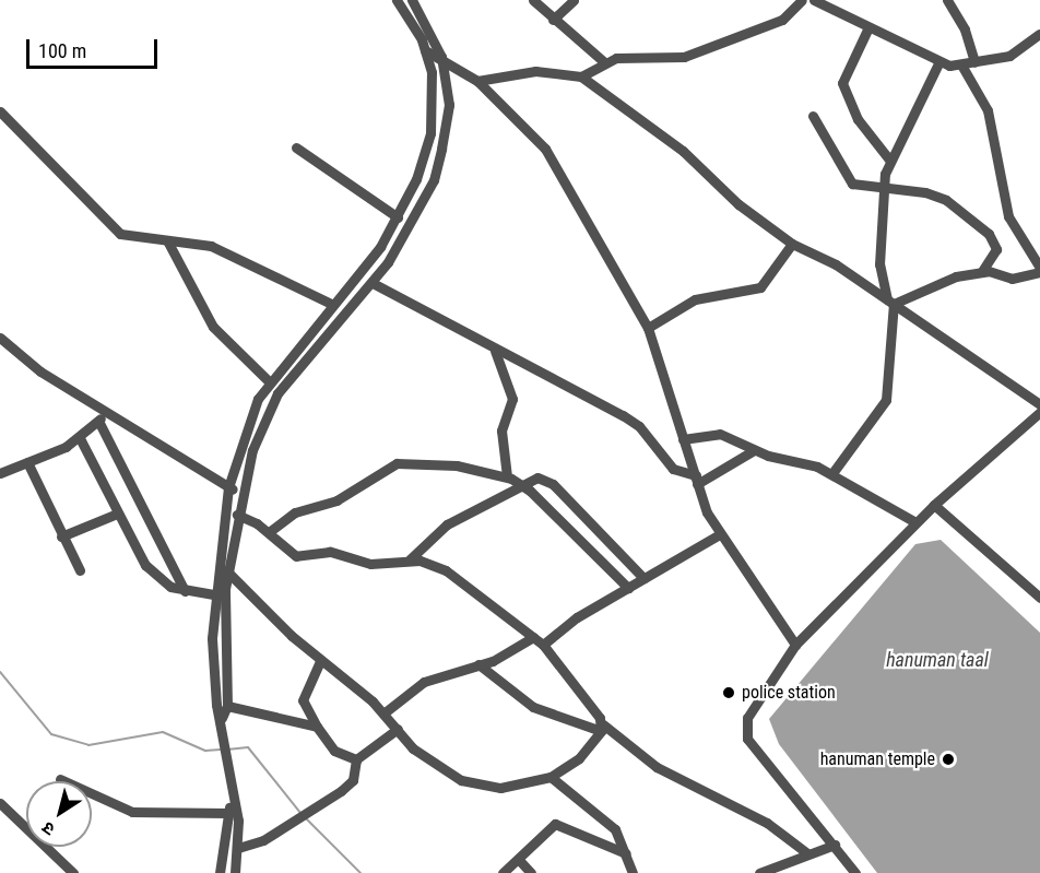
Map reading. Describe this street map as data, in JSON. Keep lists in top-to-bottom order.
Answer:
{
  "water": ["hanuman taal"],
  "places": ["police station", "hanuman temple"],
  "scale_bar": "100 m",
  "north": "bottom left"
}
